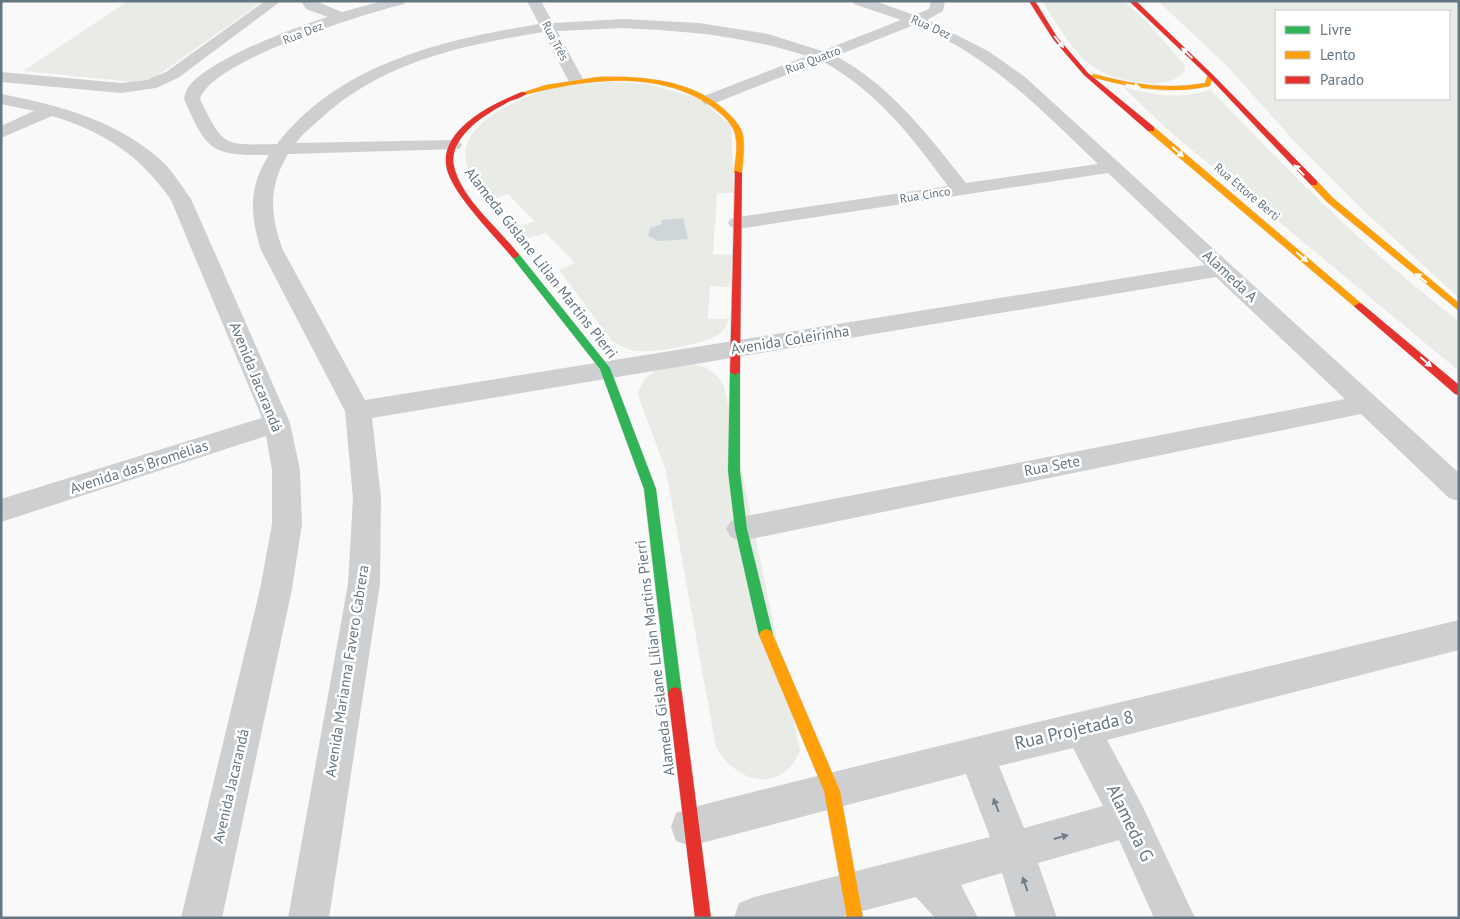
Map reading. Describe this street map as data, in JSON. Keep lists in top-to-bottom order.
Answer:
{
  "streets": {
    "street": [
      "Rua Dez",
      "Rua Três",
      "Rua Quatro",
      "Rua Ettore Berti",
      "Rua Cinco",
      "Alameda Gislane Lílian Martins Pierri",
      "Alameda A",
      "Avenida Coleirinha",
      "Avenida Jacarandá",
      "Rua Sete",
      "Avenida das Bromélias",
      "Avenida Marianna Favero Cabrera",
      "Rua Projetada 8",
      "Alameda G"
    ]
  },
  "crossings": [
    ["Rua Dez", "Rua Quatro"],
    ["Rua Dez", "Alameda A"],
    ["Rua Dez", "Avenida Marianna Favero Cabrera"],
    ["Rua Três", "Avenida Marianna Favero Cabrera"],
    ["Rua Quatro", "Avenida Marianna Favero Cabrera"],
    ["Rua Cinco", "Alameda A"],
    ["Rua Cinco", "Avenida Marianna Favero Cabrera"],
    ["Alameda Gislane Lílian Martins Pierri", "Avenida Coleirinha"],
    ["Alameda Gislane Lílian Martins Pierri", "Rua Projetada 8"],
    ["Alameda A", "Avenida Coleirinha"],
    ["Alameda A", "Rua Sete"],
    ["Avenida Coleirinha", "Avenida Marianna Favero Cabrera"],
    ["Avenida Jacarandá", "Avenida das Bromélias"],
    ["Rua Projetada 8", "Alameda G"]
  ],
  "legend": ["Livre", "Lento", "Parado"]
}
